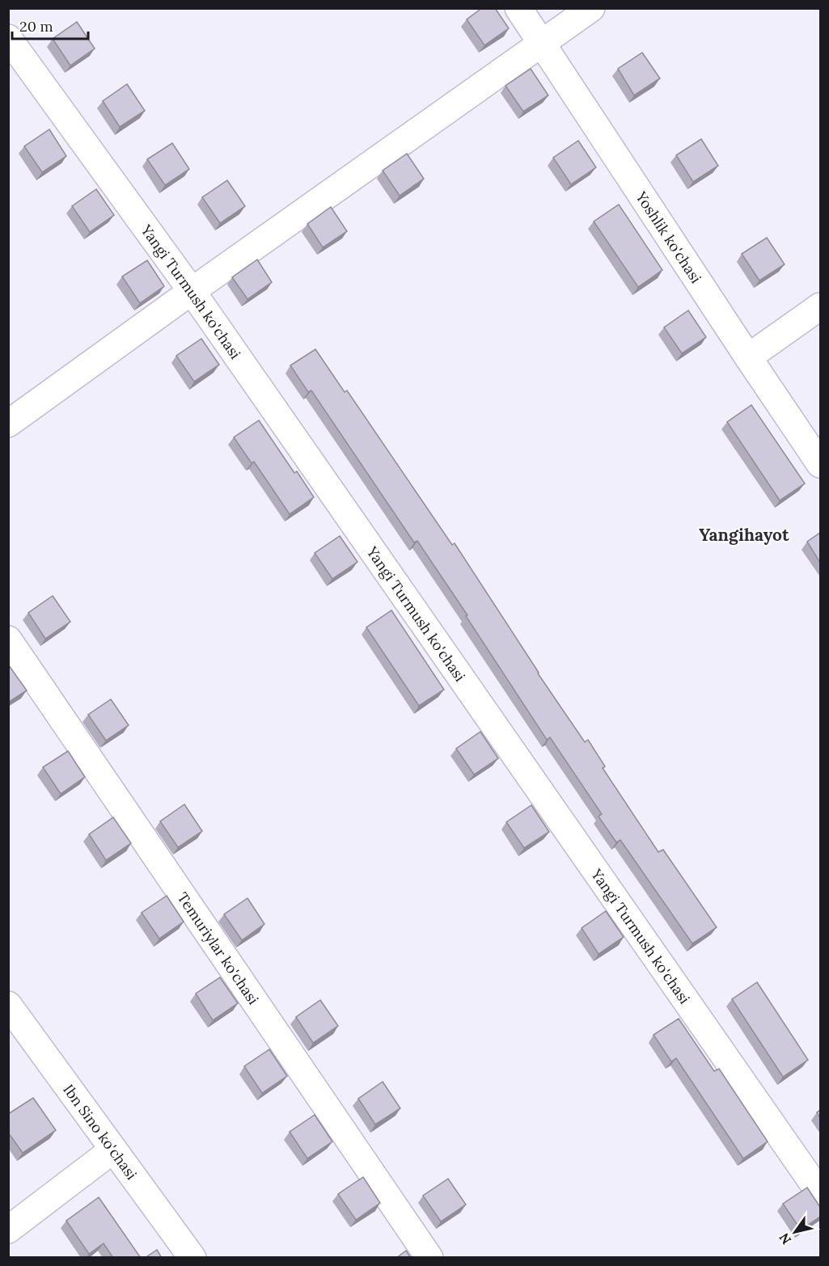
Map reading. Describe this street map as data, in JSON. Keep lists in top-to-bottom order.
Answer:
{
  "streets": {
    "street": [
      "Yoshlik ko'chasi",
      "Yangi Turmush ko'chasi",
      "Temuriylar ko'chasi",
      "Ibn Sino ko'chasi"
    ]
  },
  "districts": ["Yangihayot"],
  "scale_bar": "20 m",
  "north": "bottom left"
}
